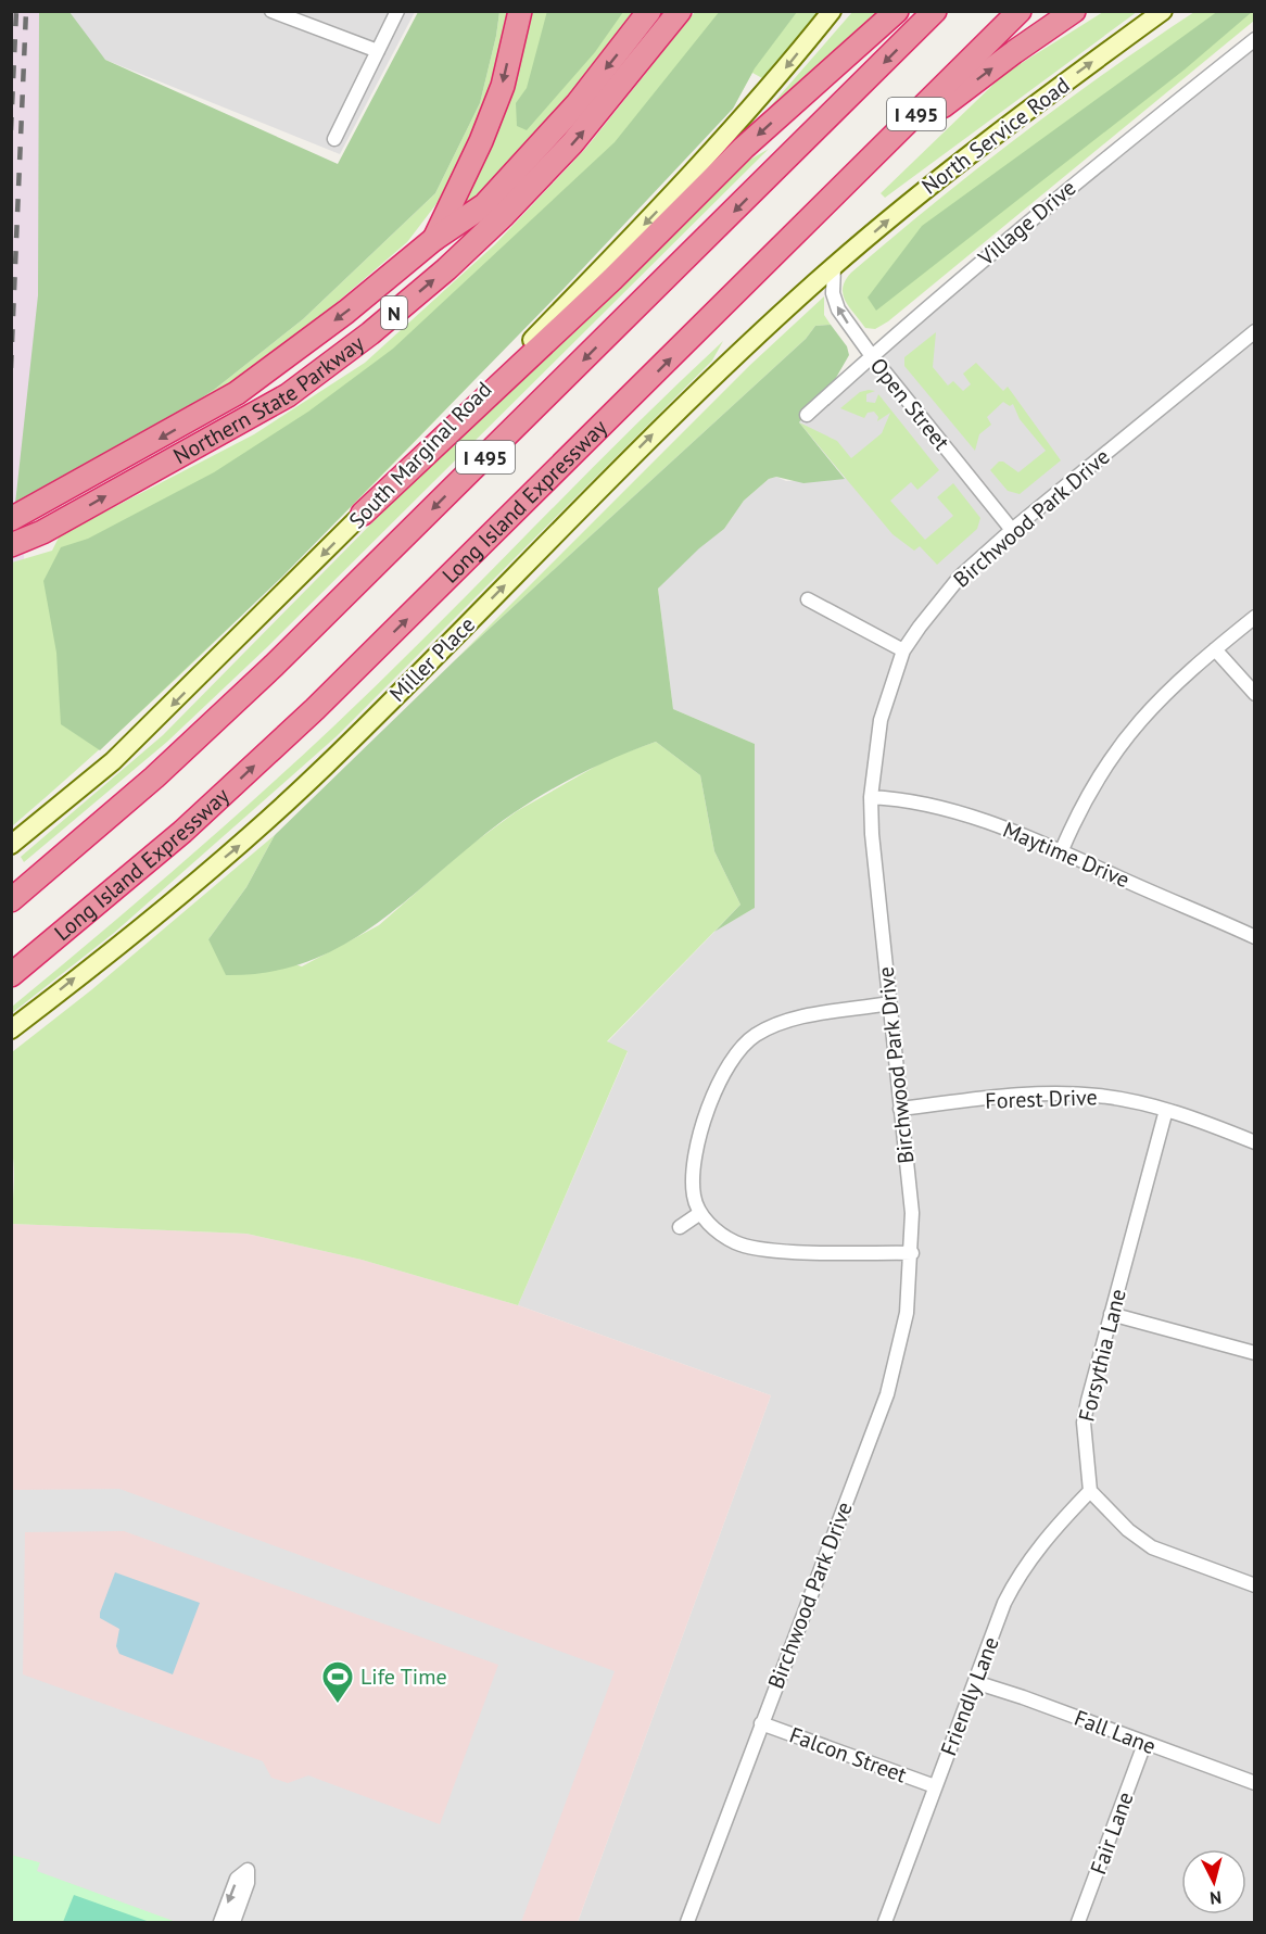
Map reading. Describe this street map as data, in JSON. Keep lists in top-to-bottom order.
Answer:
{
  "streets": {
    "highway": [
      "I 495",
      "N",
      "Northern State Parkway",
      "Long Island Expressway"
    ],
    "main road": ["North Service Road", "South Marginal Road", "Miller Place"],
    "street": [
      "Village Drive",
      "Open Street",
      "Birchwood Park Drive",
      "Maytime Drive",
      "Forest Drive",
      "Forsythia Lane",
      "Friendly Lane",
      "Fall Lane",
      "Falcon Street",
      "Fair Lane"
    ]
  },
  "crossings": [
    ["North Service Road", "Open Street"],
    ["North Service Road", "Miller Place"],
    ["Village Drive", "Open Street"],
    ["Open Street", "Birchwood Park Drive"],
    ["Open Street", "Miller Place"],
    ["Birchwood Park Drive", "Maytime Drive"],
    ["Birchwood Park Drive", "Forest Drive"],
    ["Birchwood Park Drive", "Falcon Street"],
    ["Forest Drive", "Forsythia Lane"],
    ["Forsythia Lane", "Friendly Lane"],
    ["Friendly Lane", "Fall Lane"],
    ["Friendly Lane", "Falcon Street"],
    ["Fall Lane", "Fair Lane"]
  ],
  "one_way": ["North Service Road", "South Marginal Road", "Miller Place"],
  "places": {
    "sports": ["Life Time"]
  },
  "north": "bottom"
}
